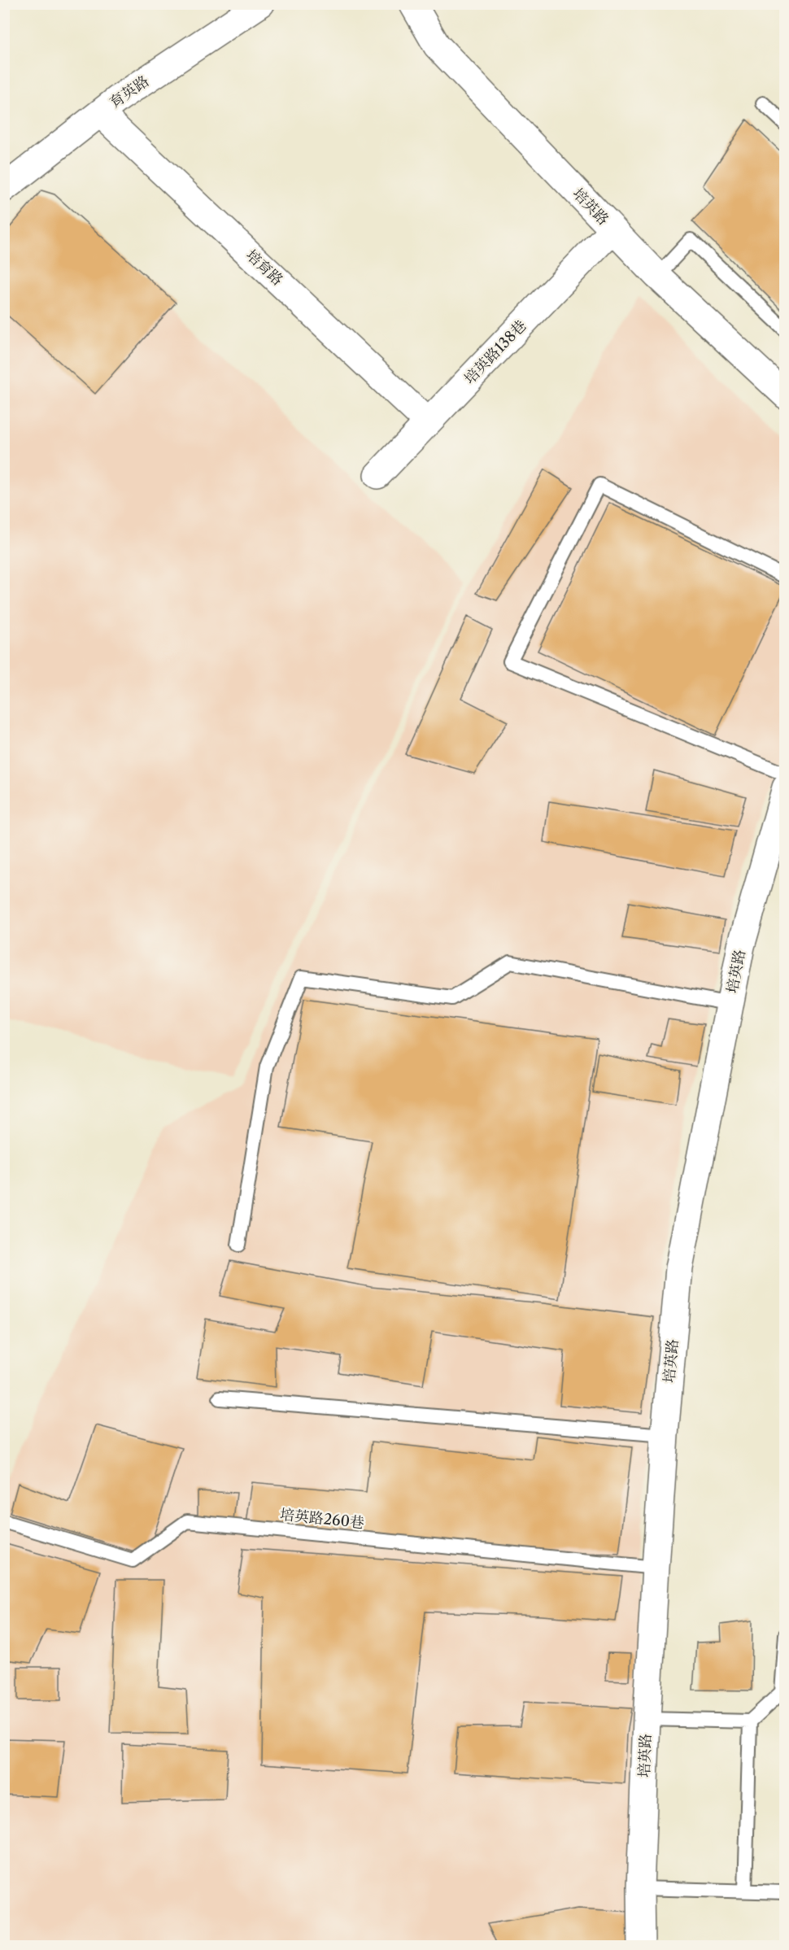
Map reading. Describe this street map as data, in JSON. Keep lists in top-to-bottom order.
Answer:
{
  "streets": {
    "street": [
      "育英路",
      "培英路",
      "培育路",
      "培英路138巷"
    ],
    "lane": ["培英路260巷"]
  },
  "crossings": [
    ["育英路", "培育路"],
    ["培英路", "培英路138巷"],
    ["培英路", "培英路260巷"],
    ["培育路", "培英路138巷"]
  ]
}
